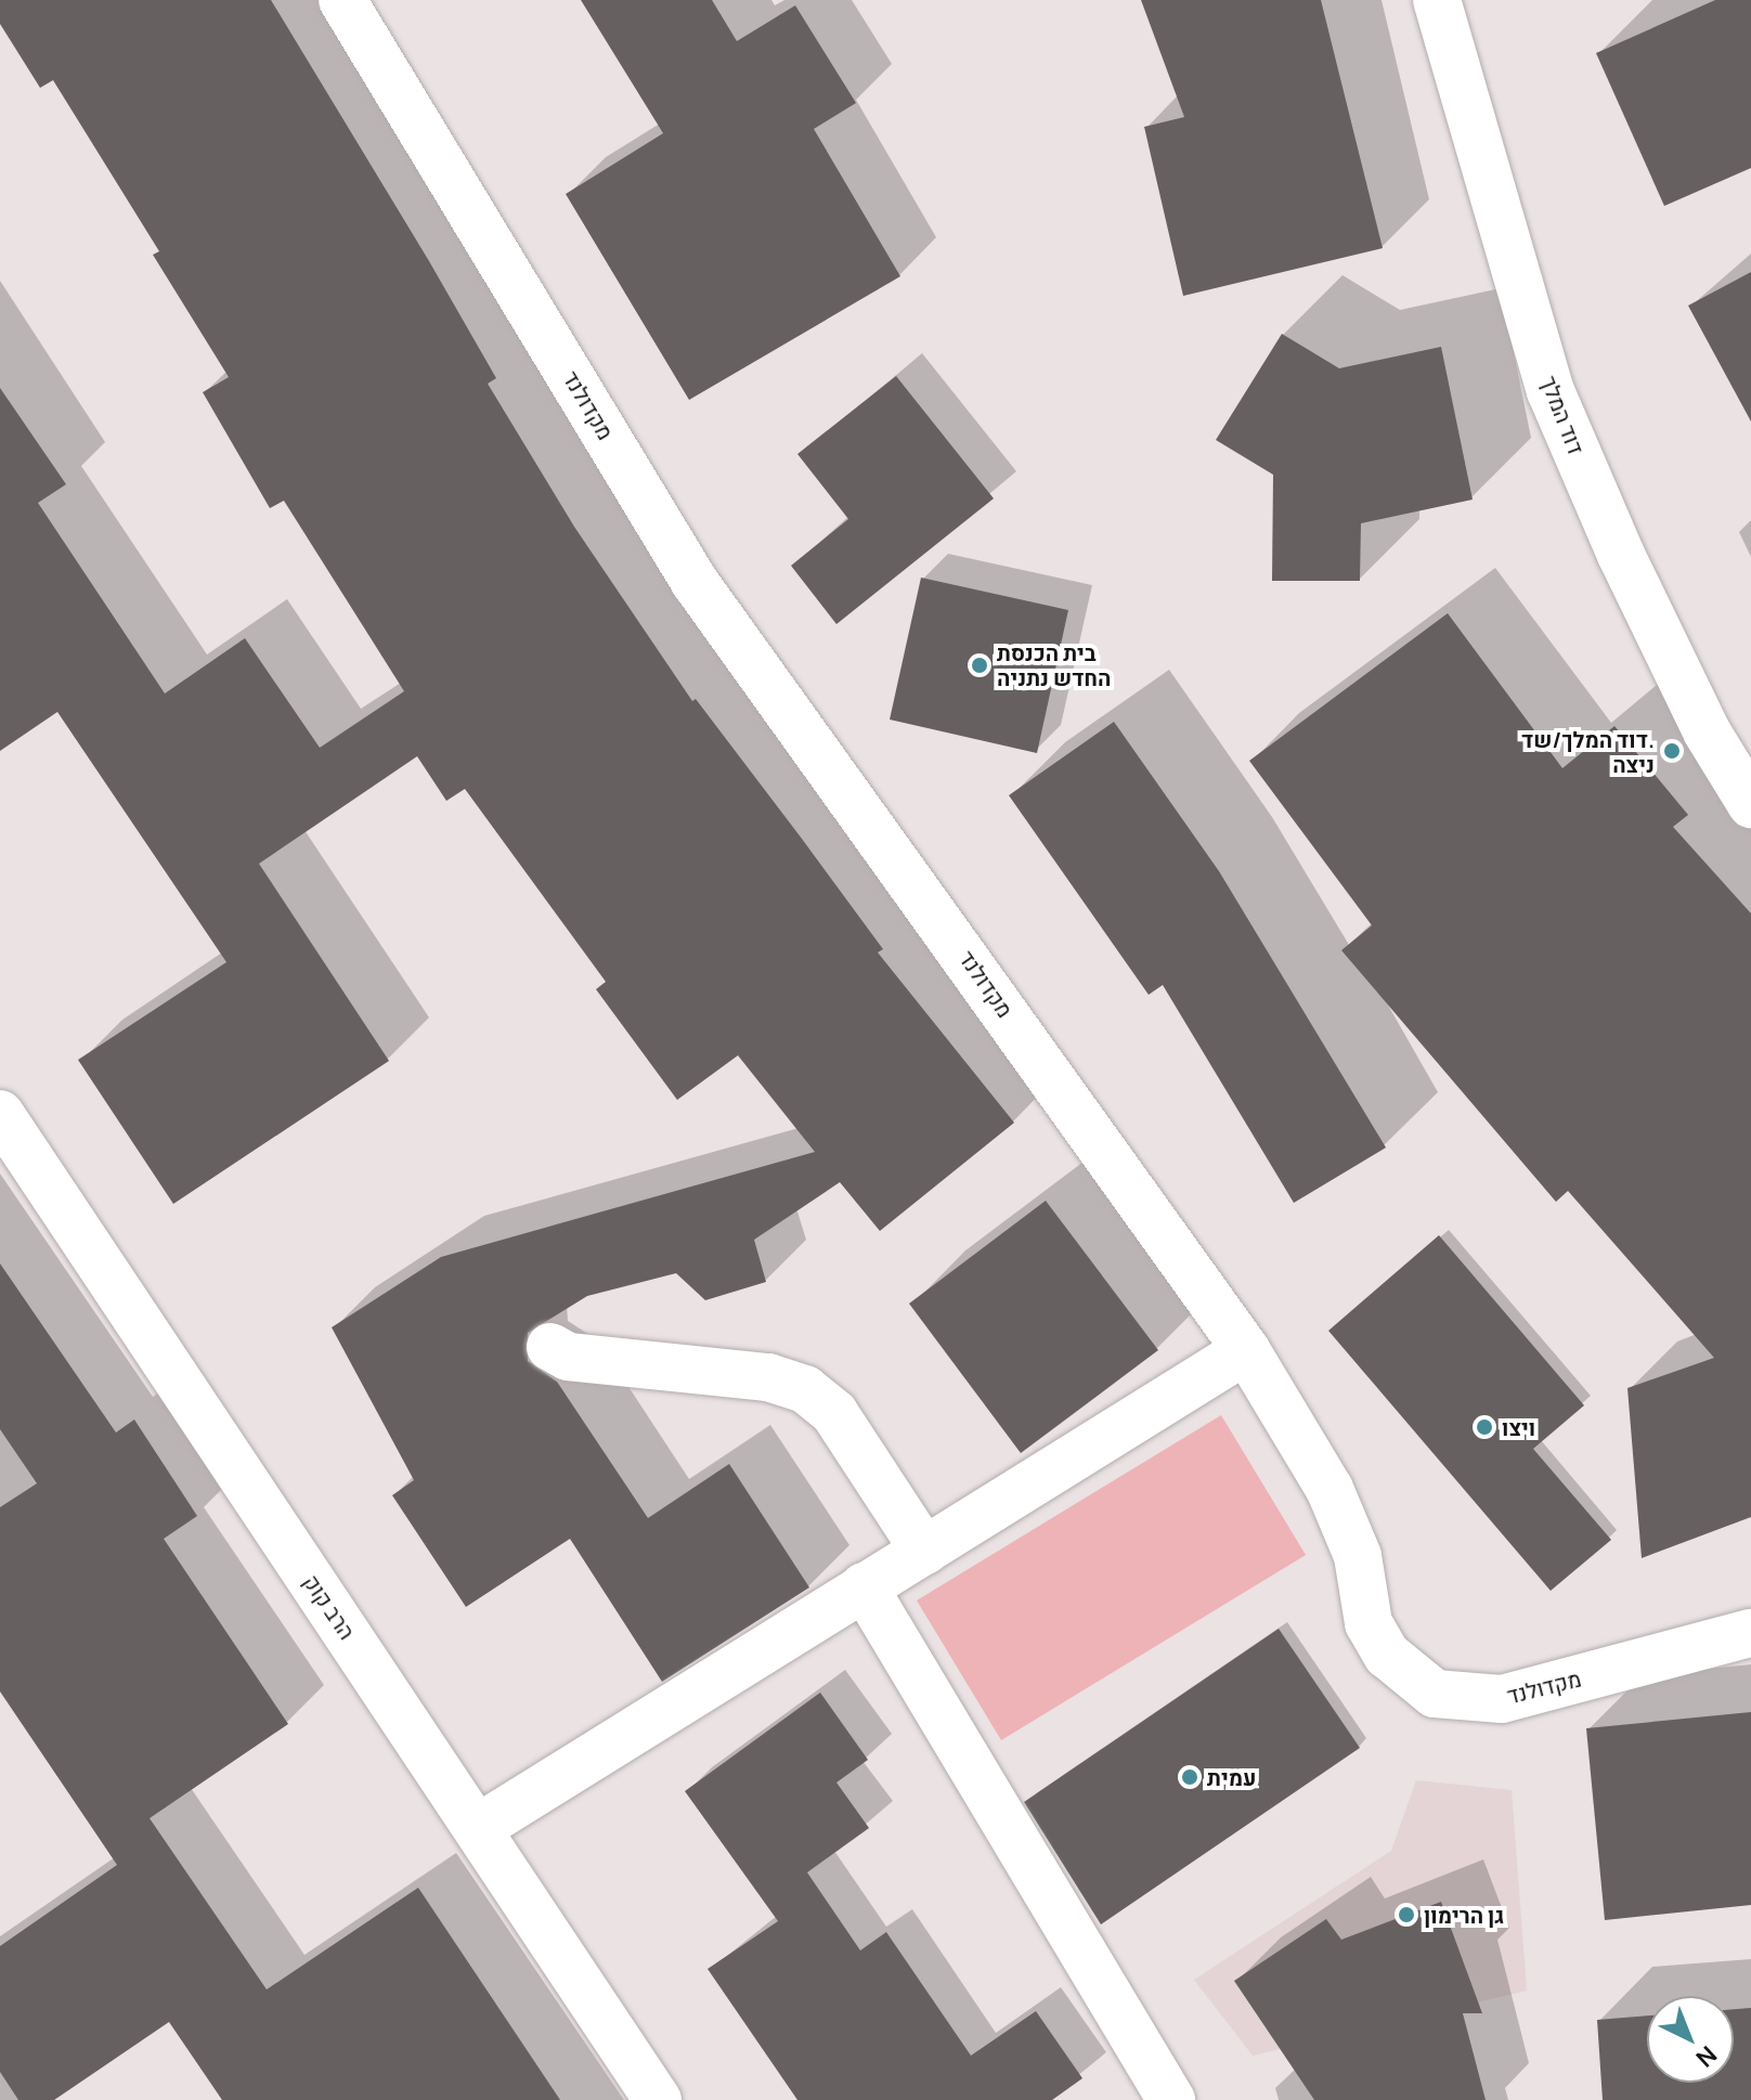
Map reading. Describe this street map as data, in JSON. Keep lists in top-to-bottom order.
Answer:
{
  "streets": {
    "street": ["מקדולנד", "דוד המלך", "הרב קוק"]
  },
  "places": [
    "בית הכנסת החדש נתניה",
    "דוד המלך/שד. ניצה",
    "ויצו",
    "עמית",
    "גן הרימון"
  ],
  "north": "bottom right"
}
